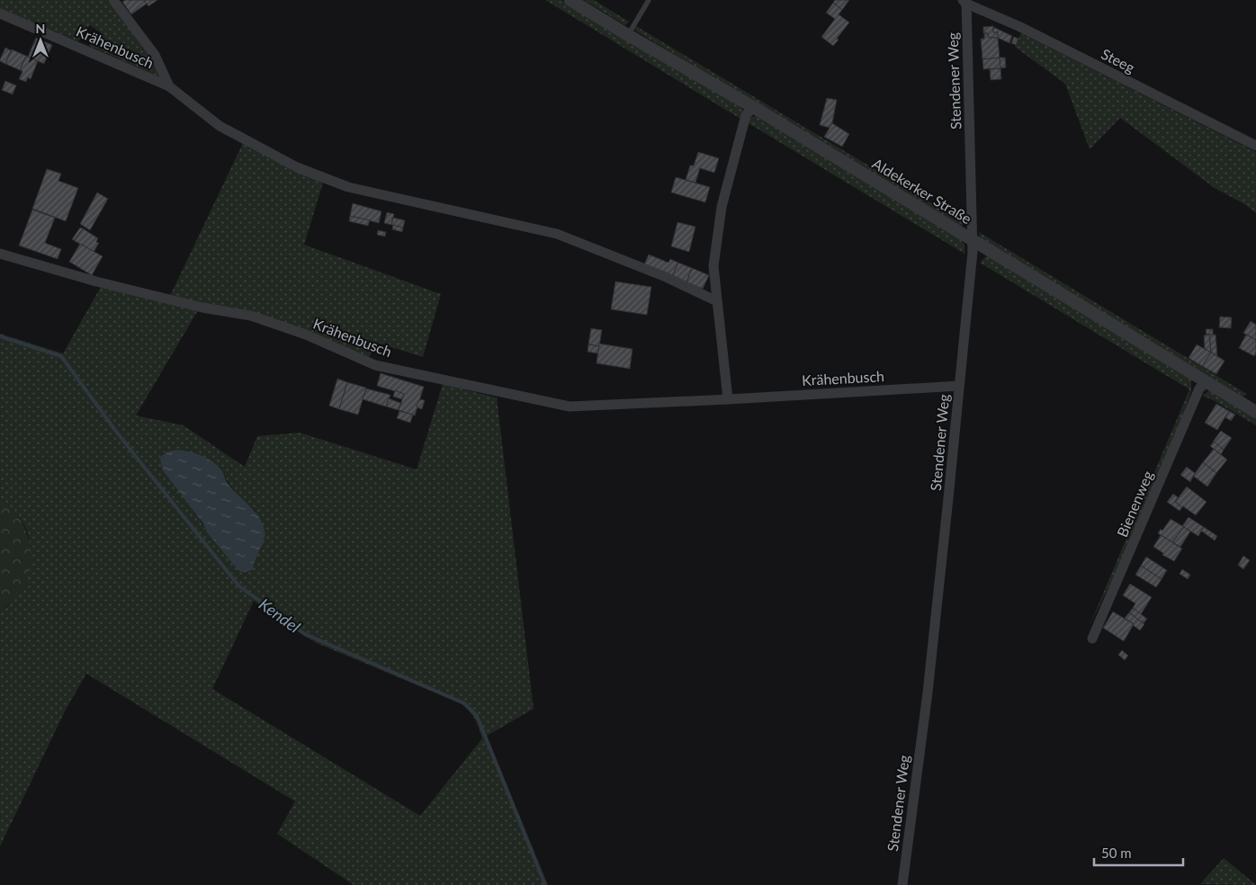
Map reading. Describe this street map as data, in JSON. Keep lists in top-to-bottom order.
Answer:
{
  "streets": {
    "street": [
      "Krähenbusch",
      "Steeg",
      "Stendener Weg",
      "Aldekerker Straße",
      "Bienenweg"
    ]
  },
  "crossings": [
    ["Krähenbusch", "Stendener Weg"],
    ["Steeg", "Stendener Weg"],
    ["Stendener Weg", "Aldekerker Straße"],
    ["Aldekerker Straße", "Bienenweg"]
  ],
  "water": ["Kendel"],
  "scale_bar": "50 m",
  "north": "top"
}
